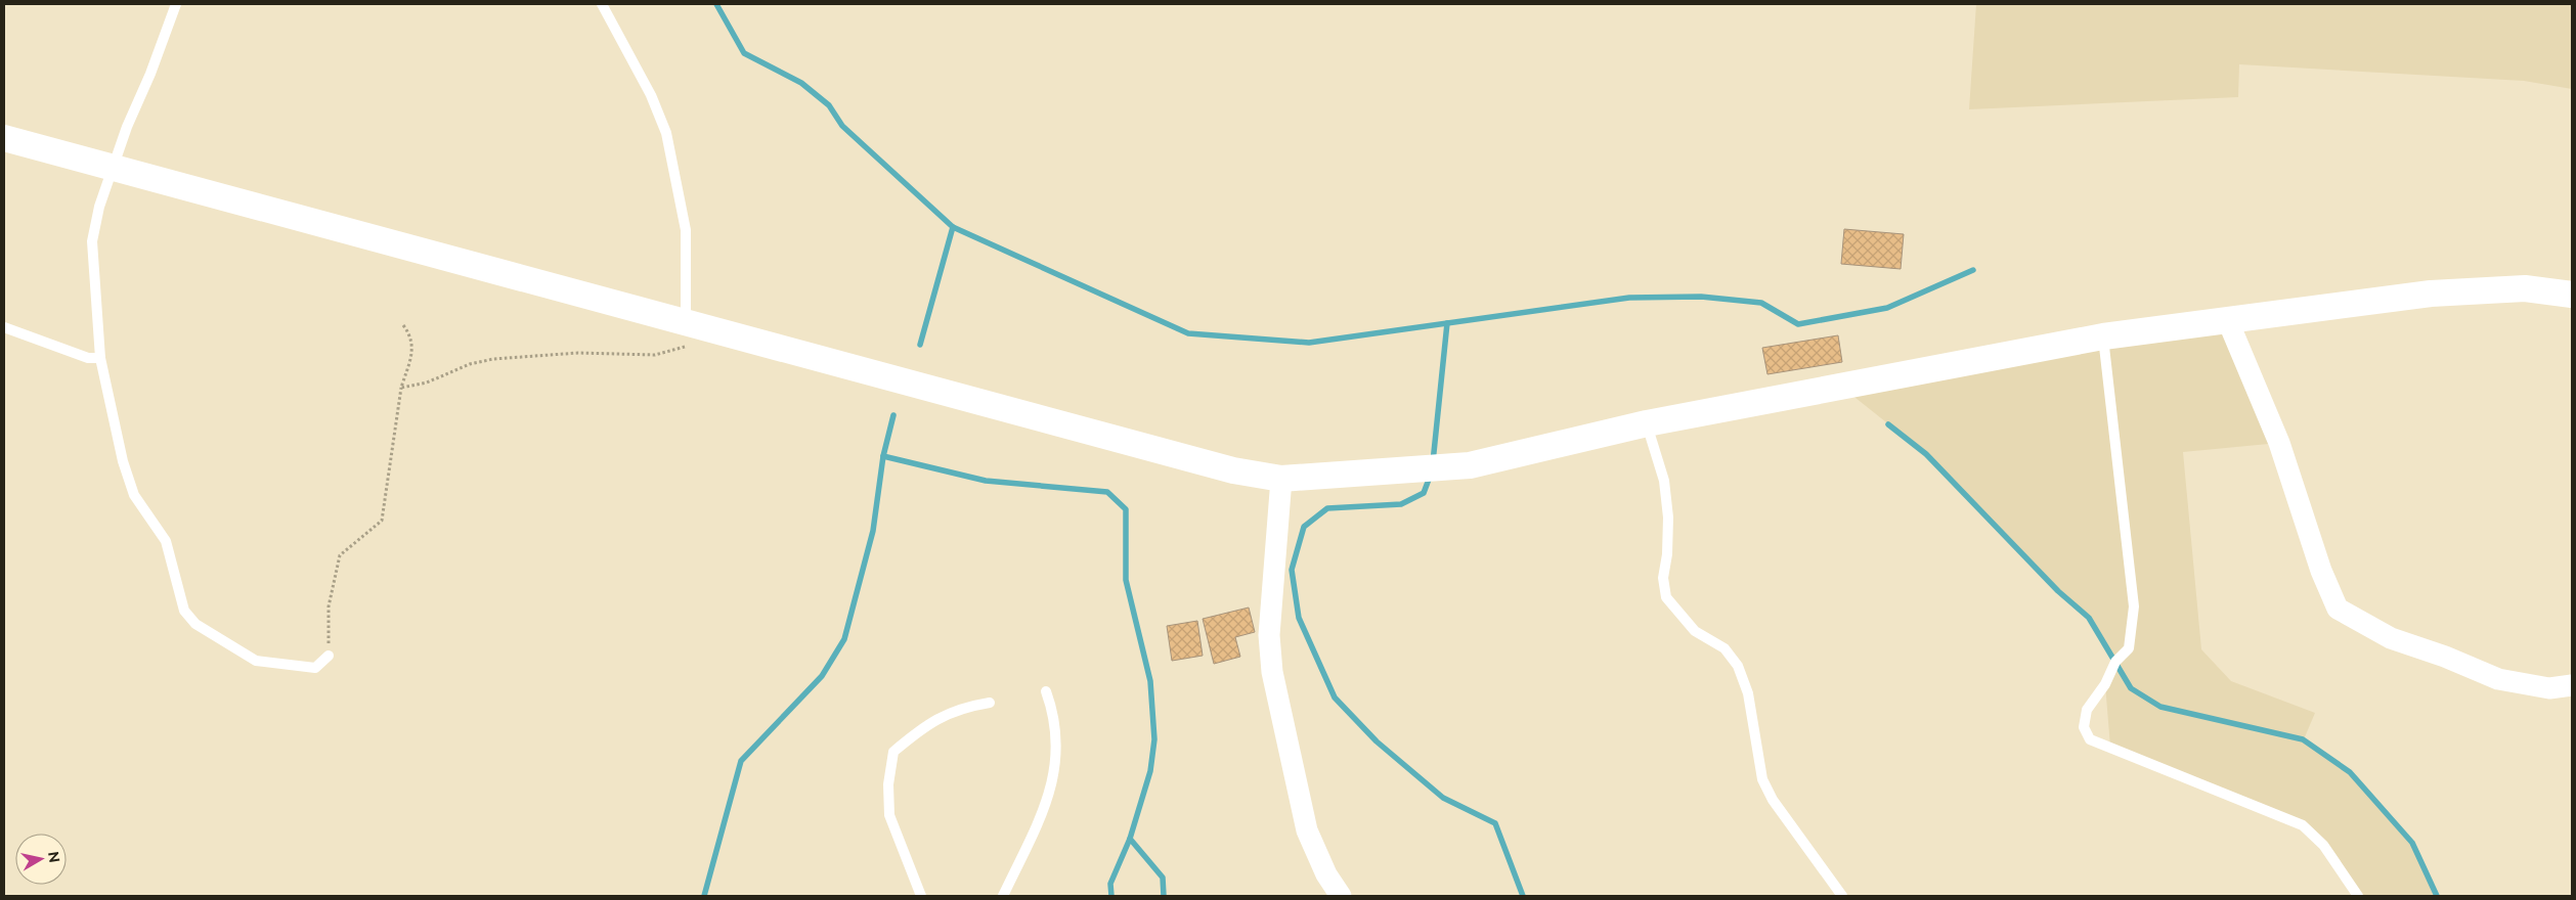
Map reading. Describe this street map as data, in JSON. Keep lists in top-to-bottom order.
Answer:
{
  "north": "right"
}
